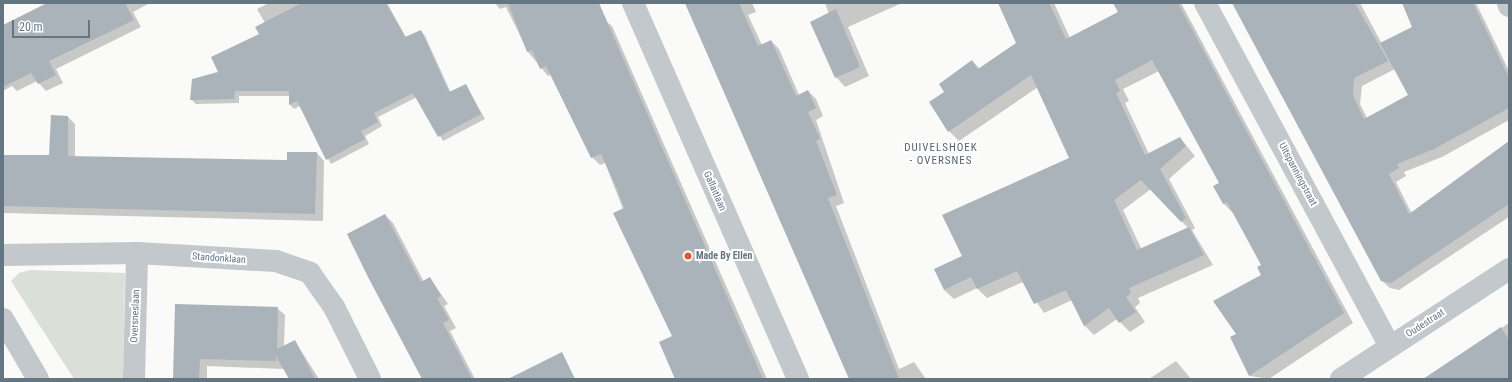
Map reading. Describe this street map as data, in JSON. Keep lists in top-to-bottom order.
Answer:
{
  "streets": {
    "street": [
      "Uitspanningstraat",
      "Gallaitlaan",
      "Standonklaan",
      "Oversneslaan",
      "Oudestraat"
    ]
  },
  "crossings": [
    ["Uitspanningstraat", "Oudestraat"],
    ["Standonklaan", "Oversneslaan"]
  ],
  "districts": ["DUIVELSHOEK - OVERSNES"],
  "places": ["Made By Ellen"],
  "scale_bar": "20 m"
}
